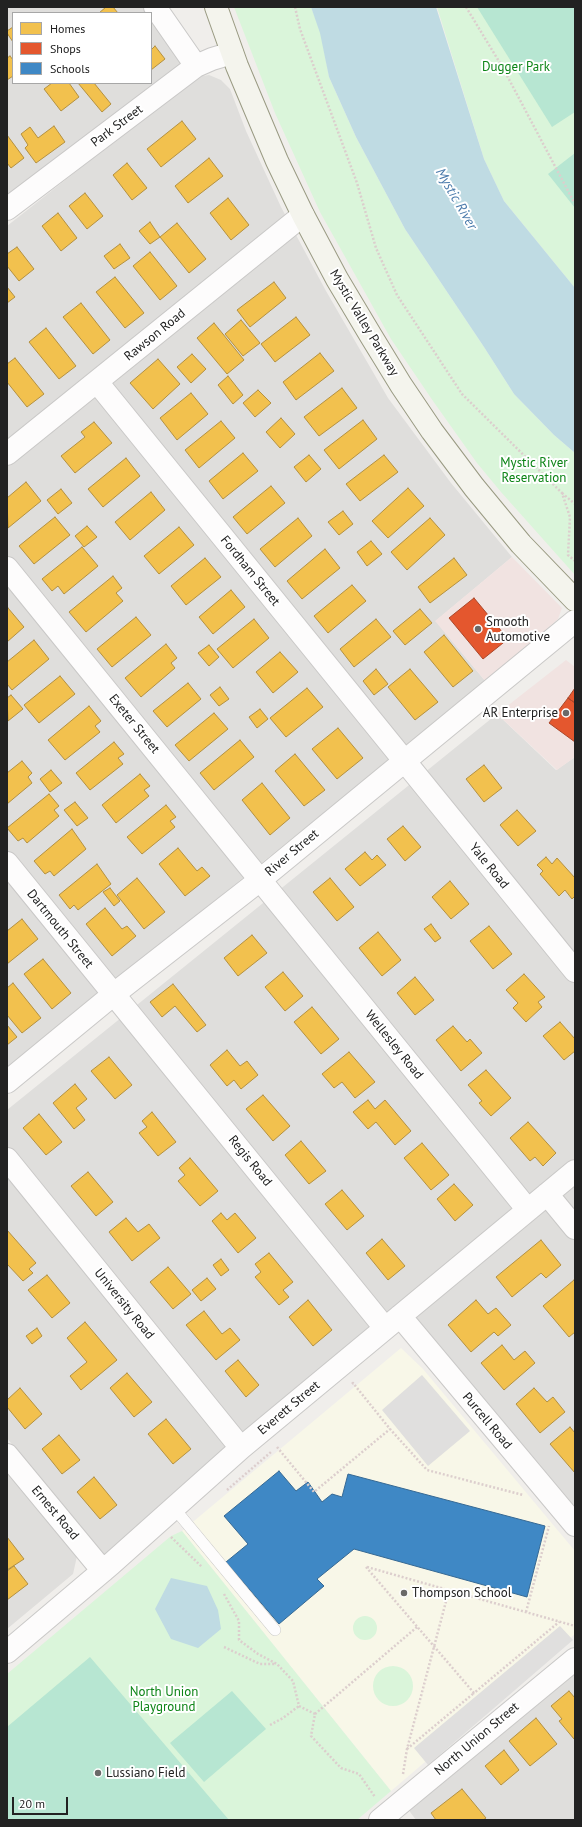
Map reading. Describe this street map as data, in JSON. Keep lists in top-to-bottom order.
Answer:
{
  "streets": {
    "main road": ["Mystic Valley Parkway"],
    "street": [
      "Park Street",
      "Rawson Road",
      "Fordham Street",
      "Exeter Street",
      "River Street",
      "Yale Road",
      "Dartmouth Street",
      "Wellesley Road",
      "Regis Road",
      "University Road",
      "Everett Street",
      "Purcell Road",
      "Ernest Road",
      "North Union Street"
    ]
  },
  "crossings": [
    ["Park Street", "Mystic Valley Parkway"],
    ["Mystic Valley Parkway", "Rawson Road"],
    ["Rawson Road", "Fordham Street"],
    ["Fordham Street", "River Street"],
    ["Fordham Street", "Yale Road"],
    ["Exeter Street", "River Street"],
    ["Exeter Street", "Wellesley Road"],
    ["River Street", "Yale Road"],
    ["River Street", "Dartmouth Street"],
    ["River Street", "Wellesley Road"],
    ["River Street", "Regis Road"],
    ["Dartmouth Street", "Regis Road"],
    ["Wellesley Road", "Everett Street"],
    ["Regis Road", "Everett Street"],
    ["Regis Road", "Purcell Road"],
    ["University Road", "Everett Street"],
    ["Everett Street", "Purcell Road"],
    ["Everett Street", "Ernest Road"]
  ],
  "water": ["Mystic River"],
  "parks": ["Dugger Park", "Mystic River Reservation", "North Union Playground"],
  "places": [
    "Smooth Automotive",
    "AR Enterprise",
    "Thompson School",
    "Lussiano Field"
  ],
  "legend": ["Homes", "Shops", "Schools"],
  "scale_bar": "20 m"
}
